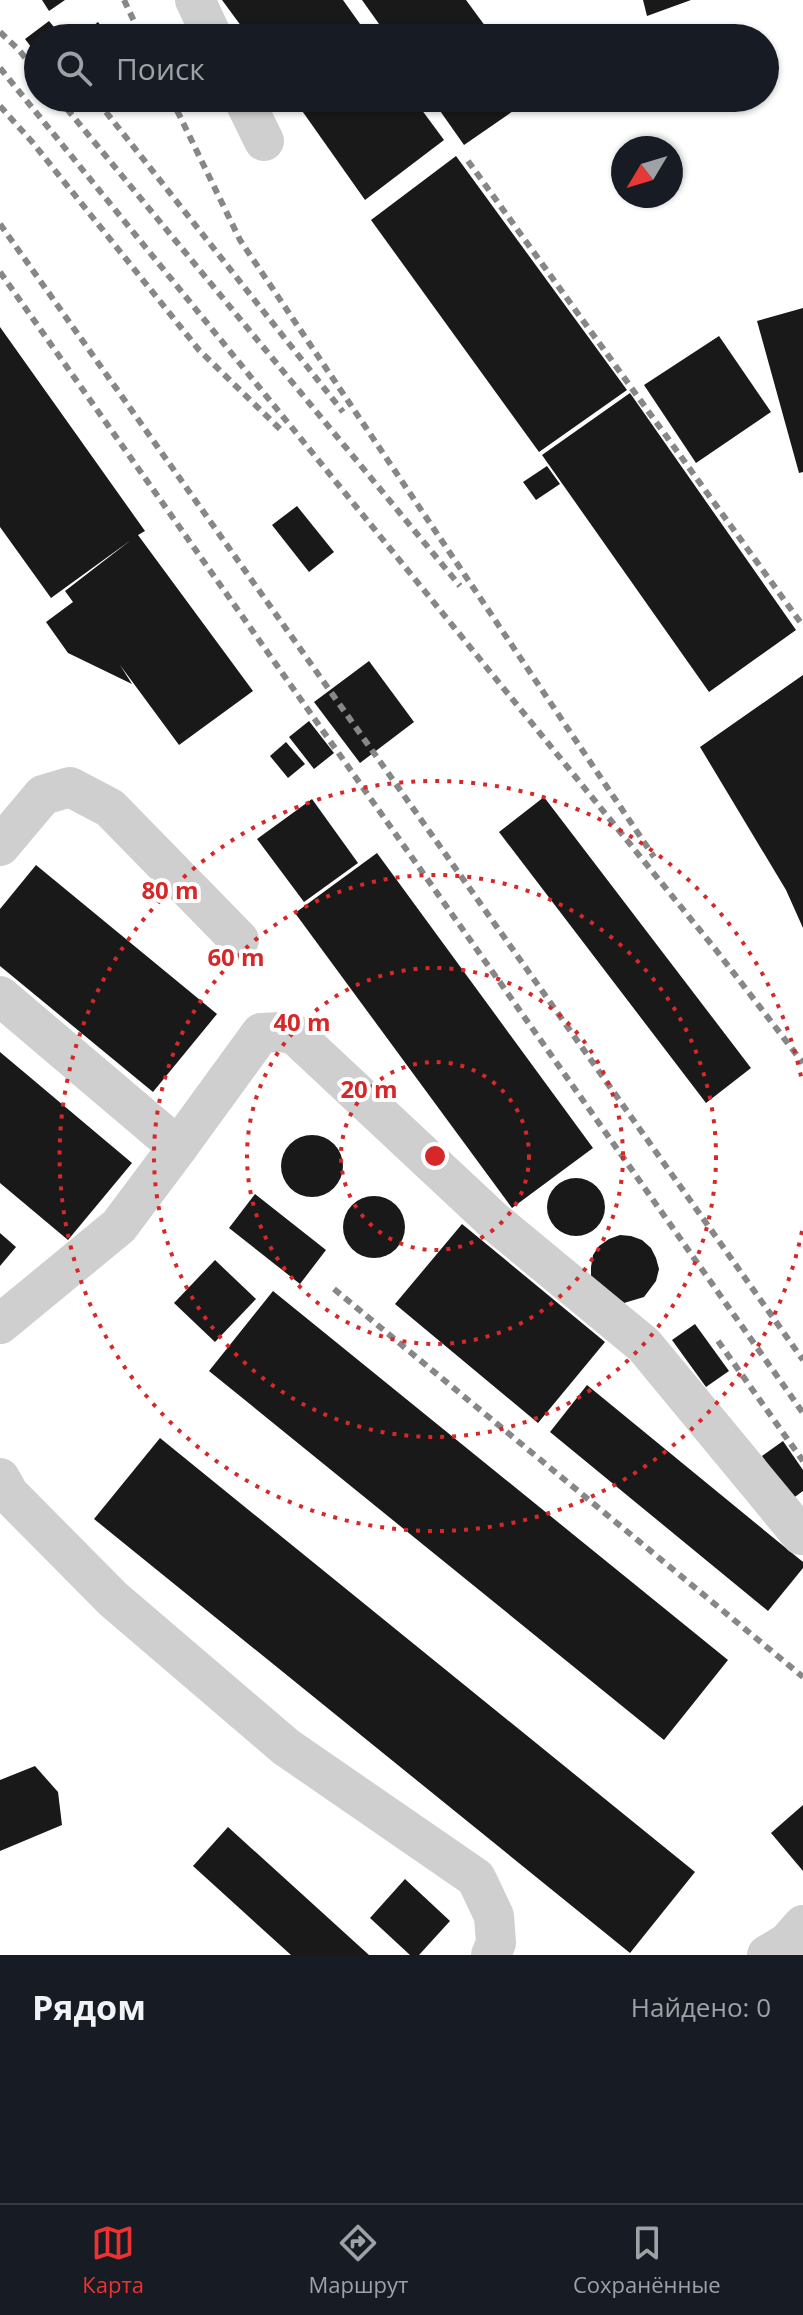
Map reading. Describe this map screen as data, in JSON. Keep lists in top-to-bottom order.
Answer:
{
  "north": "bottom left",
  "page": {
    "search": "Поиск",
    "heading": ["Рядом", "Найдено: 0"],
    "nav": ["Карта", "Маршрут", "Сохранённые"]
  },
  "rings": [
    "80 m",
    "60 m",
    "40 m",
    "20 m"
  ]
}
